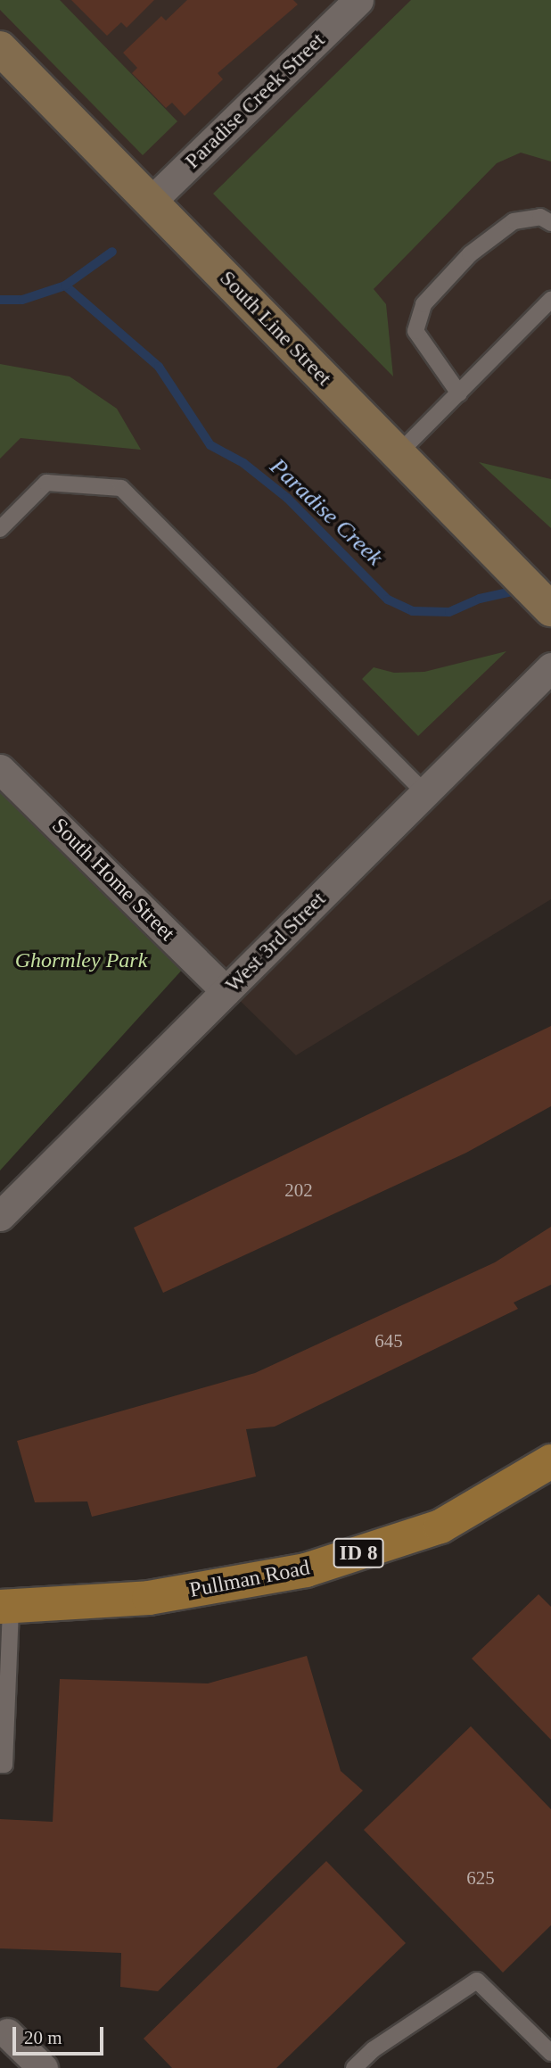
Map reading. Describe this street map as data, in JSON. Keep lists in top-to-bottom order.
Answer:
{
  "streets": {
    "main road": ["ID 8", "Pullman Road"],
    "street": [
      "Paradise Creek Street",
      "South Line Street",
      "South Home Street",
      "West 3rd Street"
    ]
  },
  "crossings": [
    ["Paradise Creek Street", "South Line Street"],
    ["South Home Street", "West 3rd Street"]
  ],
  "water": ["Paradise Creek"],
  "parks": ["Ghormley Park"],
  "house_numbers": ["202", "645", "625"],
  "scale_bar": "20 m"
}
